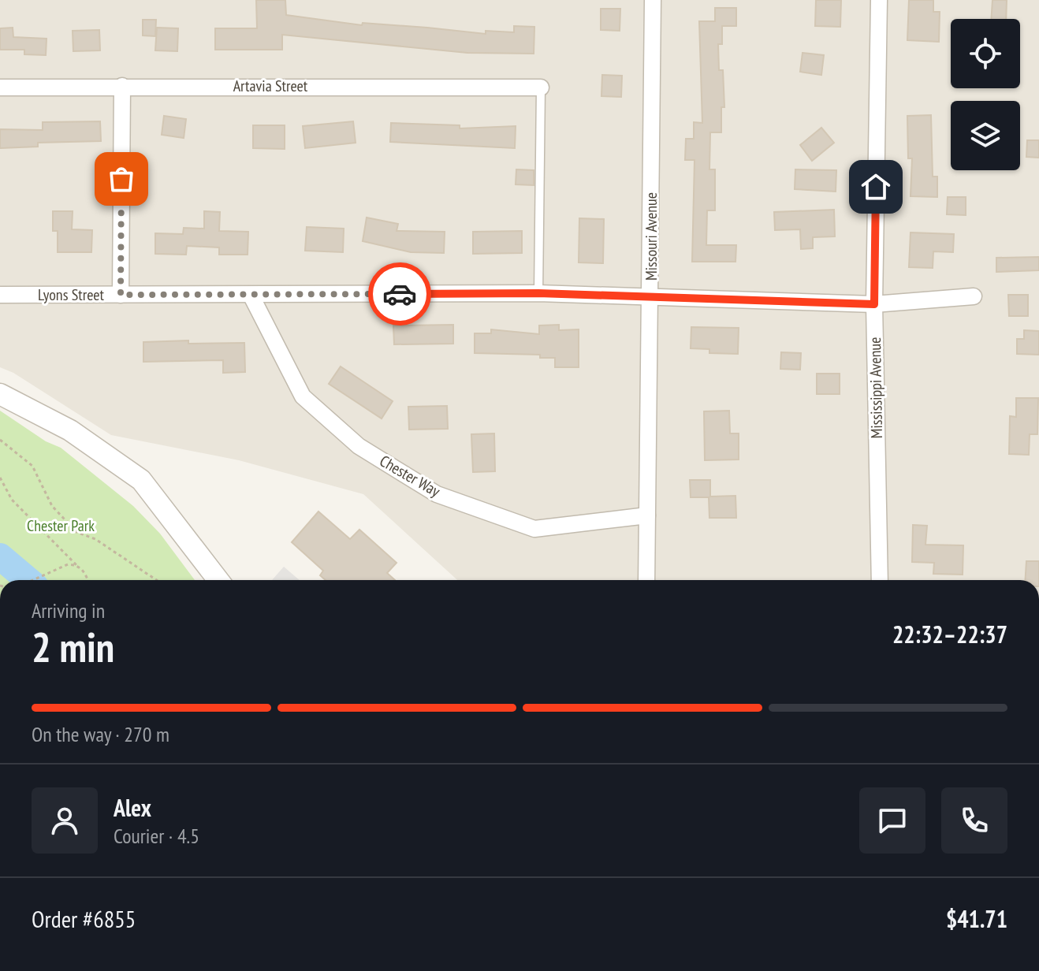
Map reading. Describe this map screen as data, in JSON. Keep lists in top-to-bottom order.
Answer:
{
  "streets": {
    "street": [
      "Artavia Street",
      "Missouri Avenue",
      "Lyons Street",
      "Mississippi Avenue",
      "Chester Way"
    ]
  },
  "crossings": [
    ["Missouri Avenue", "Lyons Street"],
    ["Missouri Avenue", "Chester Way"],
    ["Lyons Street", "Mississippi Avenue"],
    ["Lyons Street", "Chester Way"]
  ],
  "parks": ["Chester Park"],
  "page": {
    "heading": ["2 min", "Arriving in", "22:32–22:37"],
    "panel": [
      "Alex",
      "Courier · 4.5",
      "Order #6855",
      "$41.71"
    ],
    "bar": "On the way · 270 m"
  }
}
